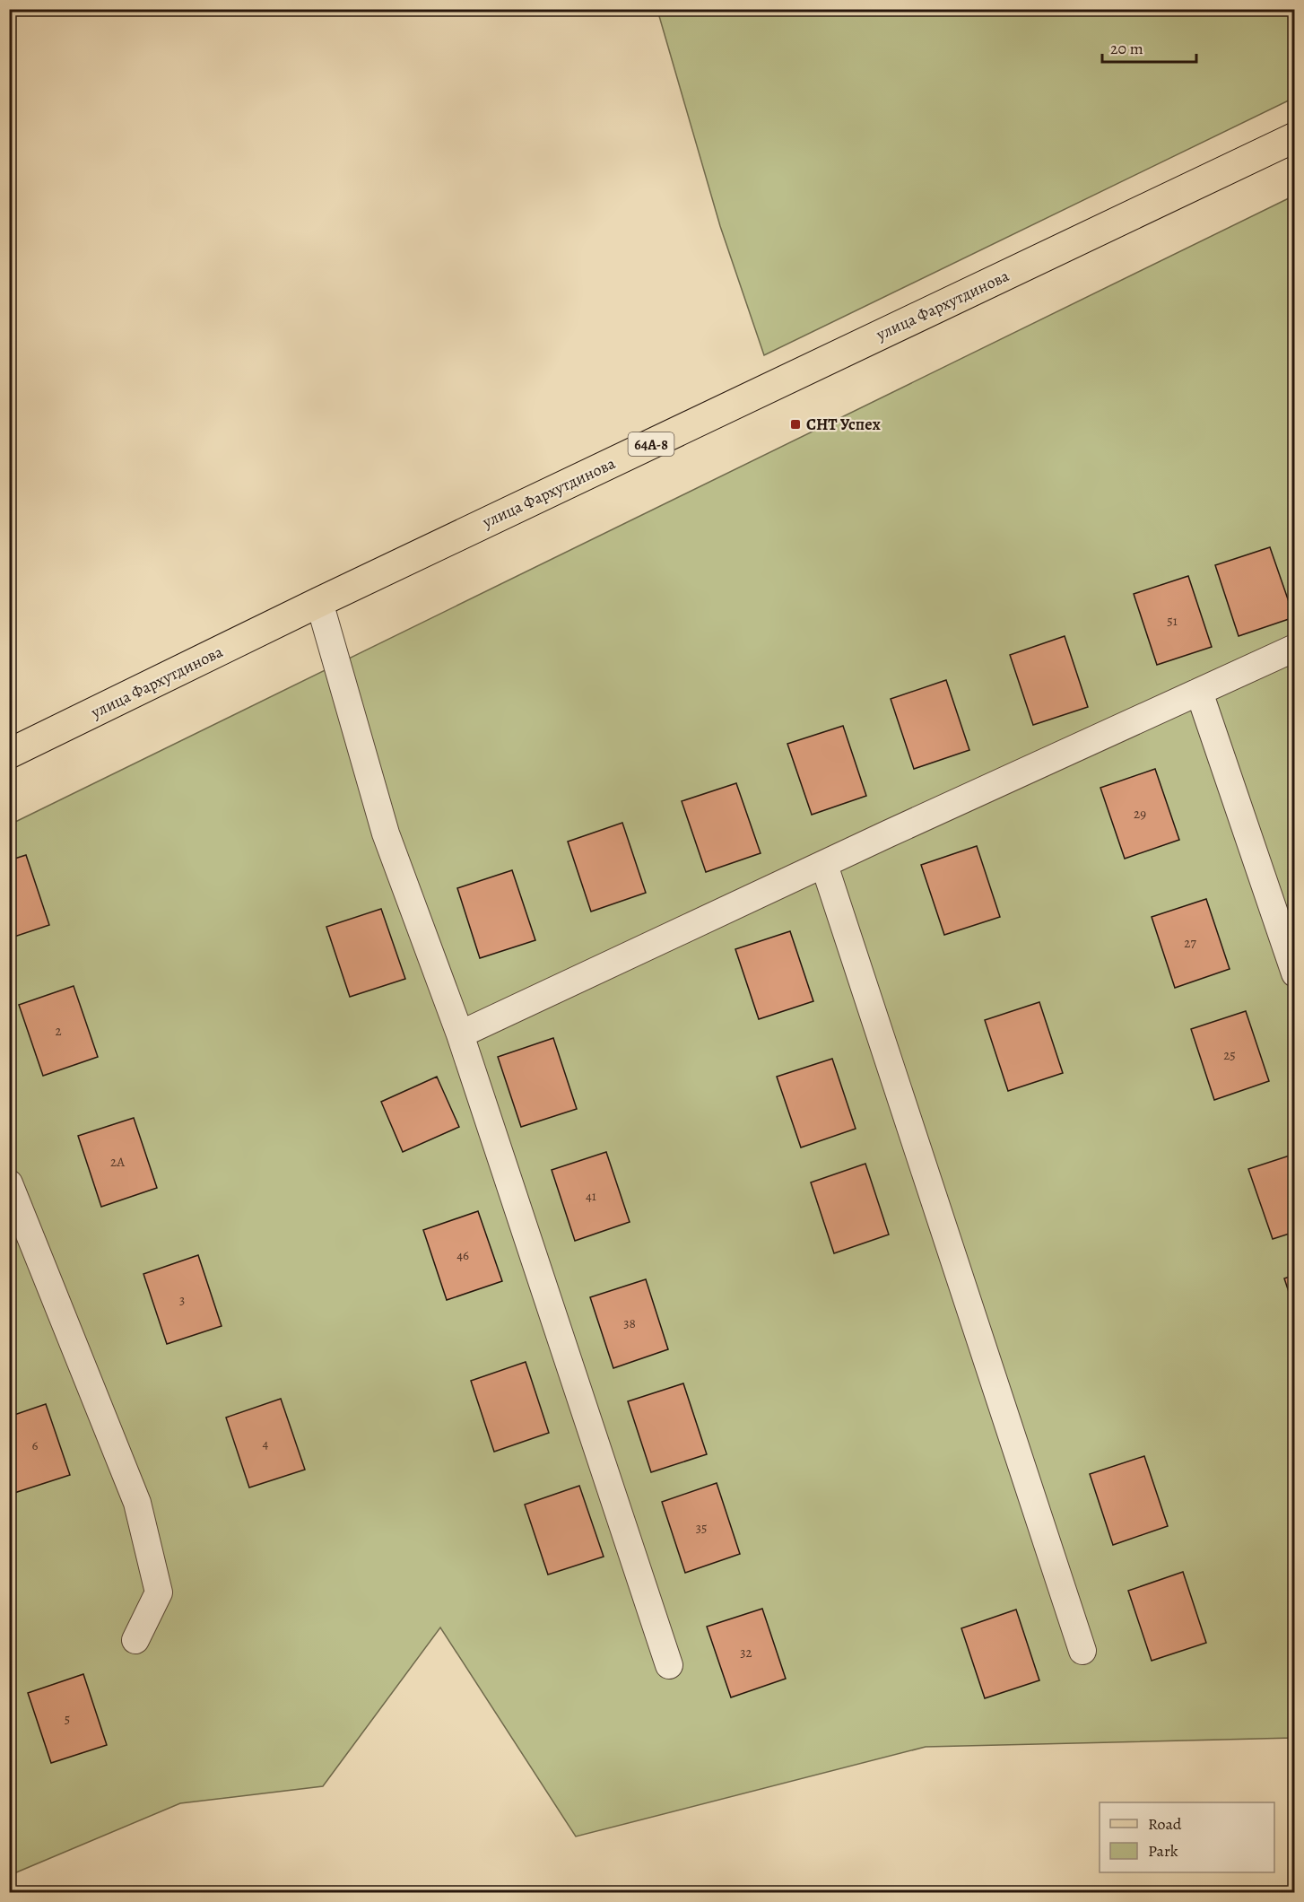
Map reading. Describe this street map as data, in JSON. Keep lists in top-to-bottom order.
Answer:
{
  "streets": {
    "main road": ["улица Фархутдинова", "64А-8"]
  },
  "places": {
    "transit": ["СНТ Успех"]
  },
  "house_numbers": [
    "51",
    "29",
    "27",
    "2",
    "25",
    "2А",
    "41",
    "46",
    "3",
    "38",
    "4",
    "6",
    "35",
    "32",
    "5"
  ],
  "legend": ["Road", "Park"],
  "scale_bar": "20 m"
}
